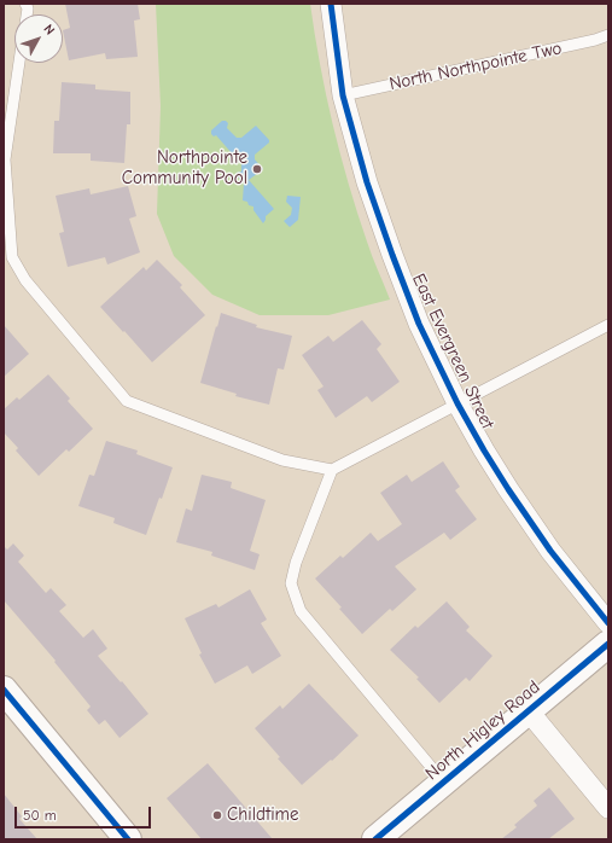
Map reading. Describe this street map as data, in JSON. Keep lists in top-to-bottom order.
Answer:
{
  "streets": {
    "main road": ["North Higley Road"],
    "street": ["East Evergreen Street"],
    "lane": ["North Northpointe Two"]
  },
  "crossings": [
    ["North Northpointe Two", "East Evergreen Street"]
  ],
  "places": ["Northpointe Community Pool", "Childtime"],
  "scale_bar": "50 m",
  "north": "top right"
}
